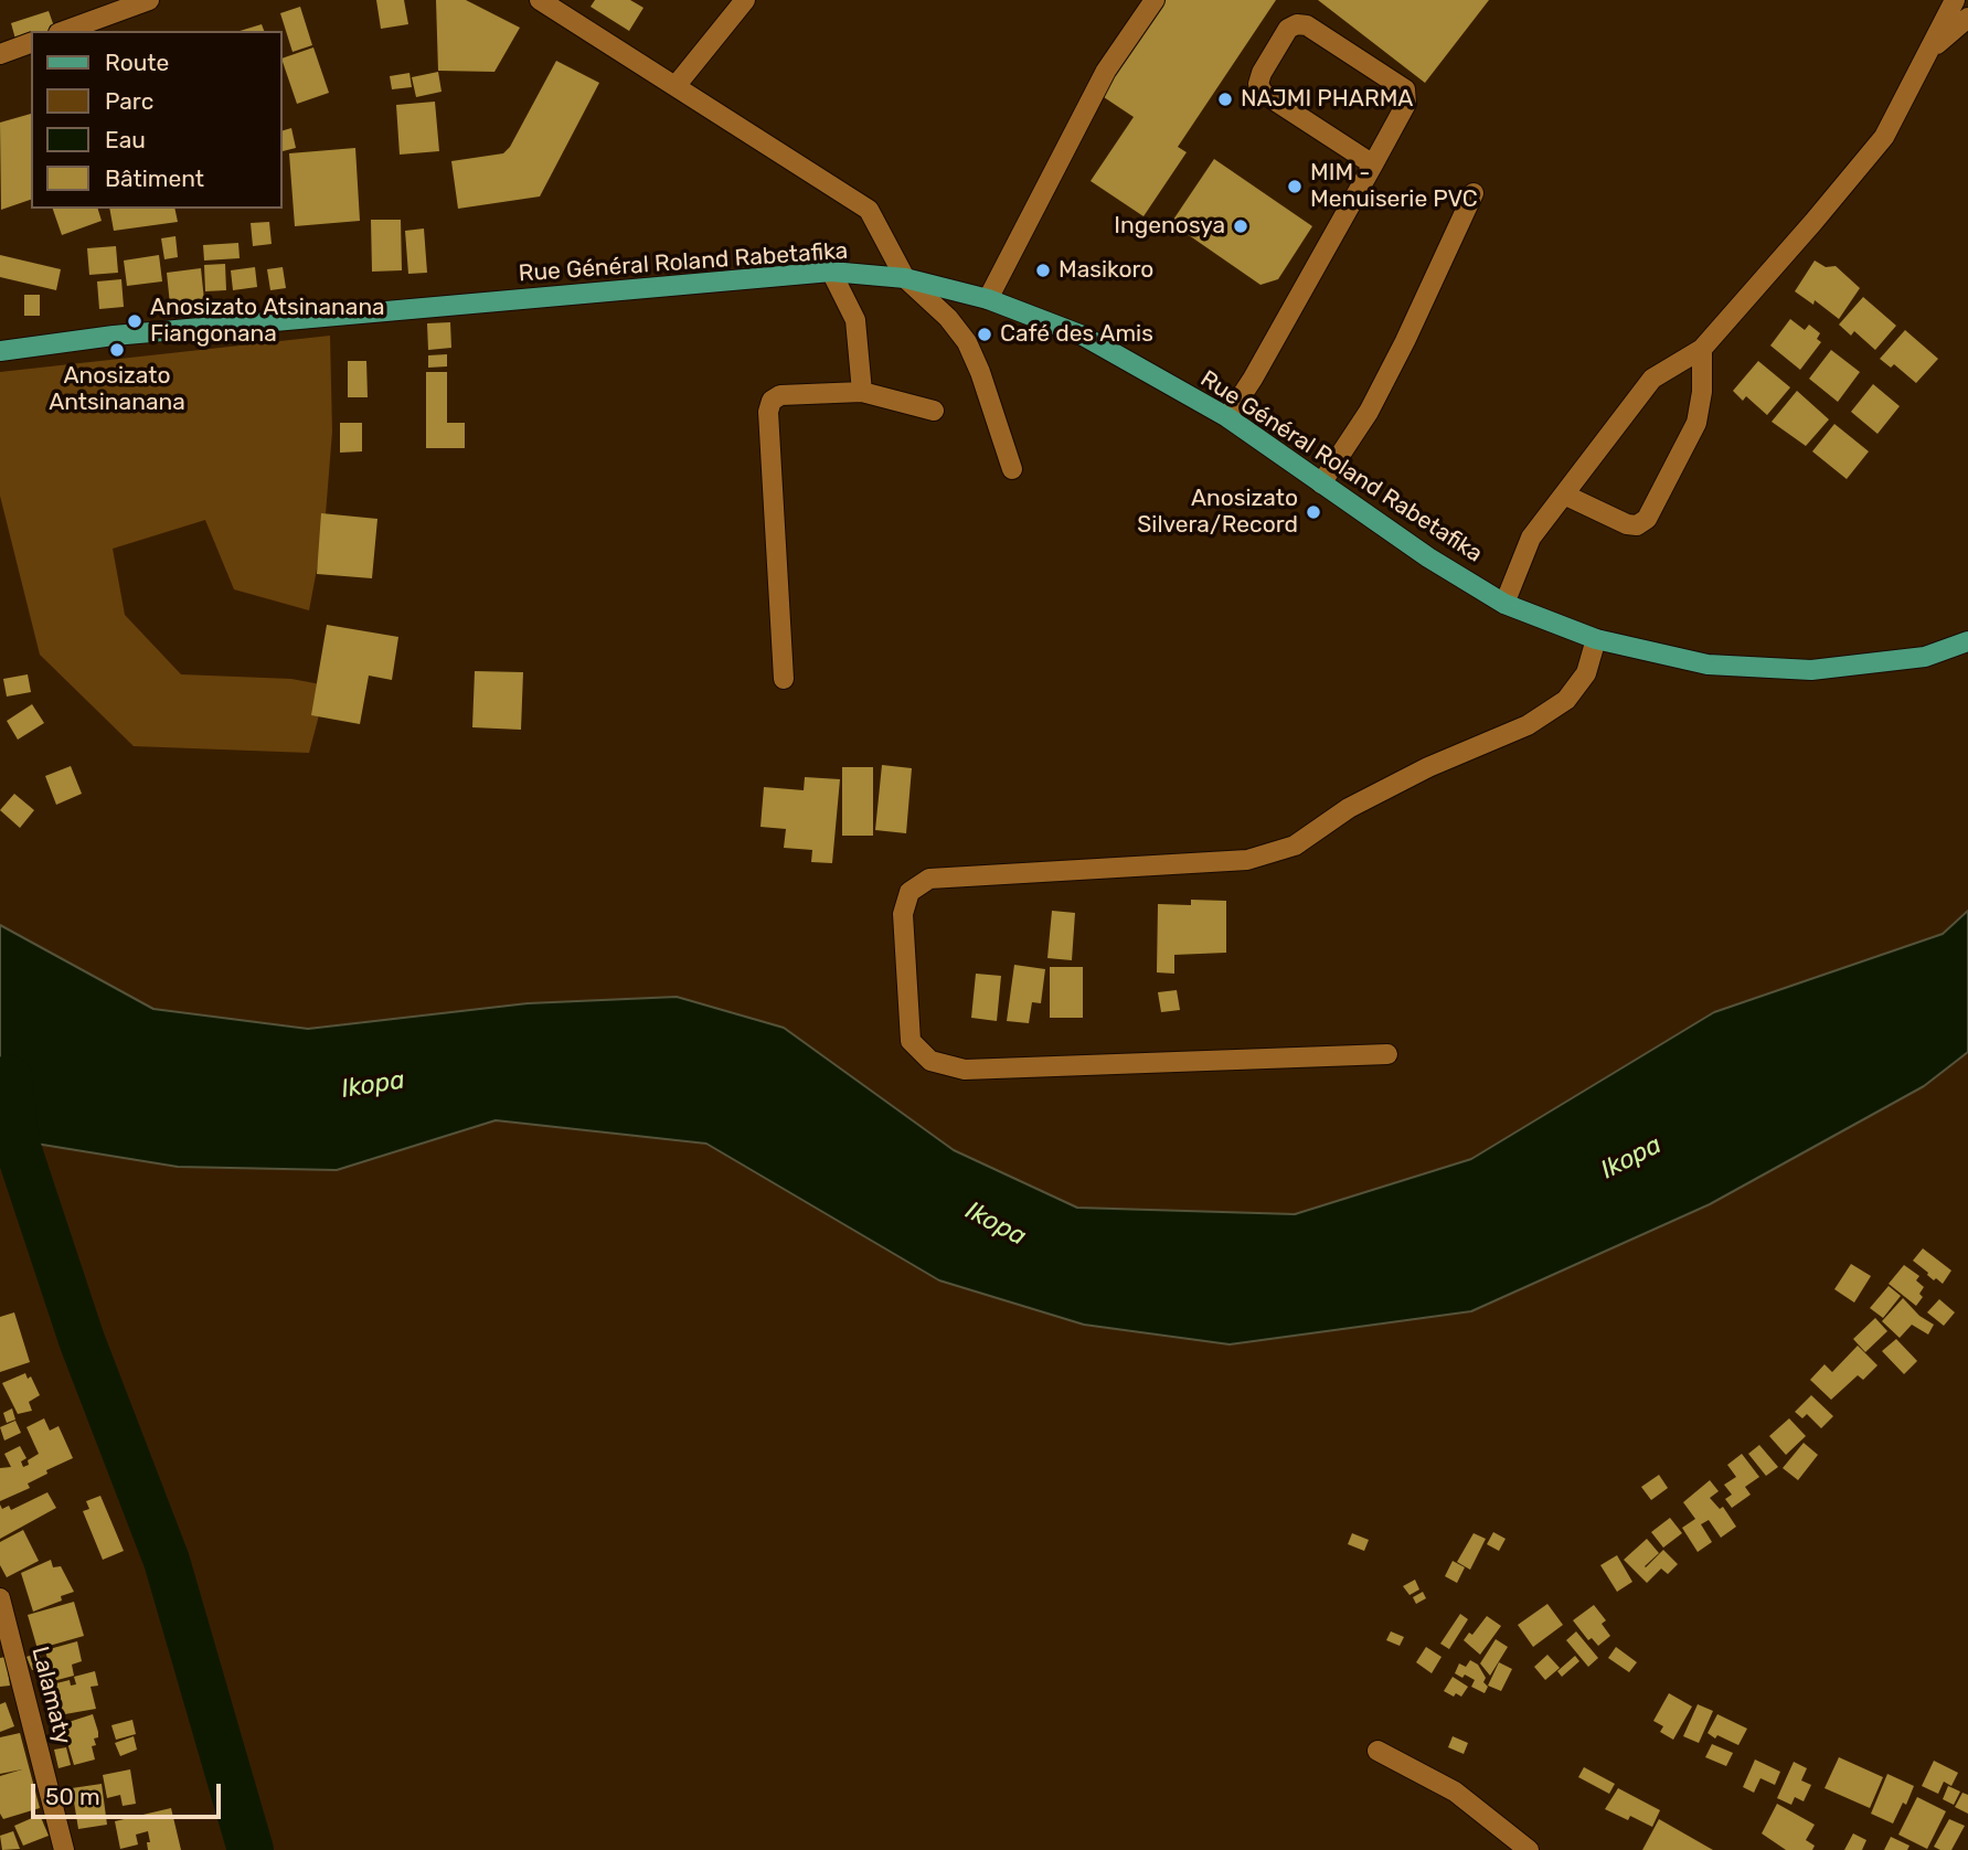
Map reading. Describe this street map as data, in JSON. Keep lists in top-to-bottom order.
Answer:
{
  "streets": {
    "main road": ["Rue Général Roland Rabetafika"],
    "street": ["Lalamaty"]
  },
  "water": ["Ikopa"],
  "places": [
    "NAJMI PHARMA",
    "MIM - Menuiserie PVC",
    "Ingenosya",
    "Masikoro",
    "Anosizato Atsinanana Fiangonana",
    "Café des Amis",
    "Anosizato Antsinanana",
    "Anosizato Silvera/Record"
  ],
  "legend": [
    "Route",
    "Parc",
    "Eau",
    "Bâtiment"
  ],
  "scale_bar": "50 m"
}
